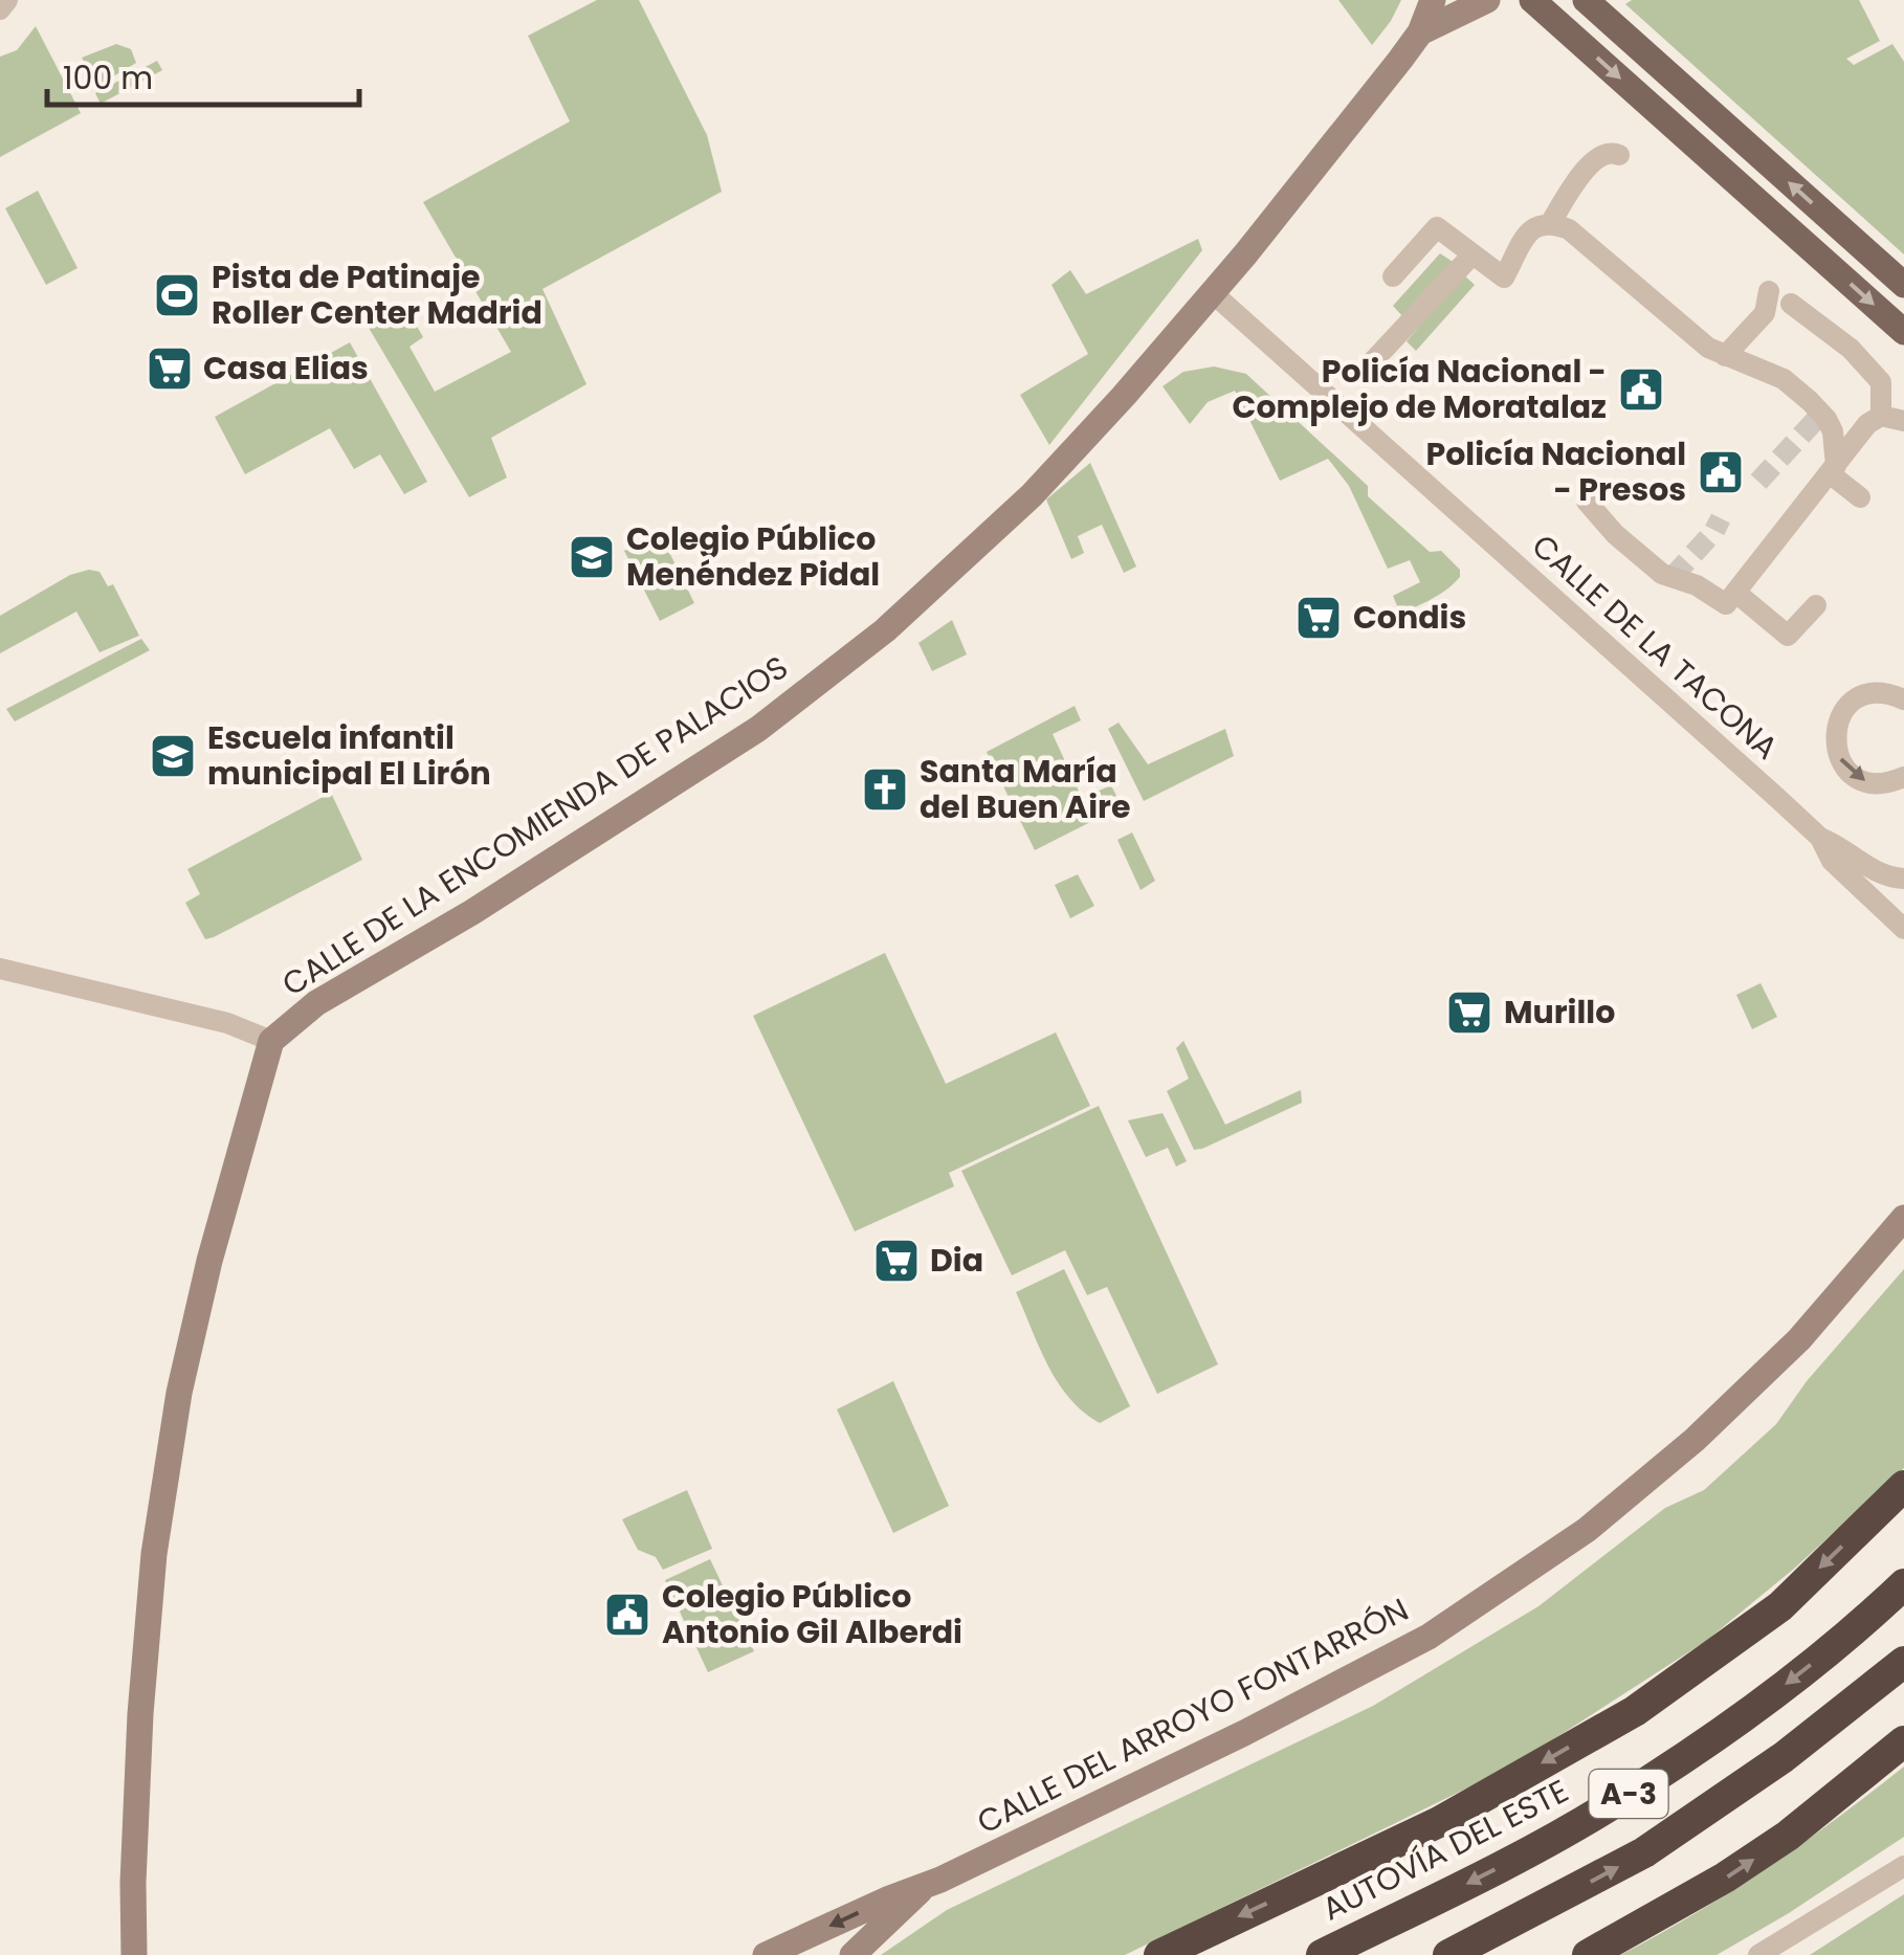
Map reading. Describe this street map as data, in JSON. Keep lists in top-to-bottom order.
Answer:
{
  "streets": {
    "highway": ["A-3", "AUTOVÍA DEL ESTE"],
    "street": ["CALLE DE LA TACONA", "CALLE DE LA ENCOMIENDA DE PALACIOS", "CALLE DEL ARROYO FONTARRÓN"]
  },
  "crossings": [
    ["CALLE DE LA TACONA", "CALLE DE LA ENCOMIENDA DE PALACIOS"]
  ],
  "places": {
    "sports": ["Pista de Patinaje Roller Center Madrid"],
    "supermarket": [
      "Casa Elias",
      "Condis",
      "Murillo",
      "Dia"
    ],
    "public building": ["Policía Nacional - Complejo de Moratalaz", "Policía Nacional - Presos", "Colegio Público Antonio Gil Alberdi"],
    "school or university": ["Colegio Público Menéndez Pidal", "Escuela infantil municipal El Lirón"],
    "church": ["Santa María del Buen Aire"]
  },
  "scale_bar": "100 m"
}
